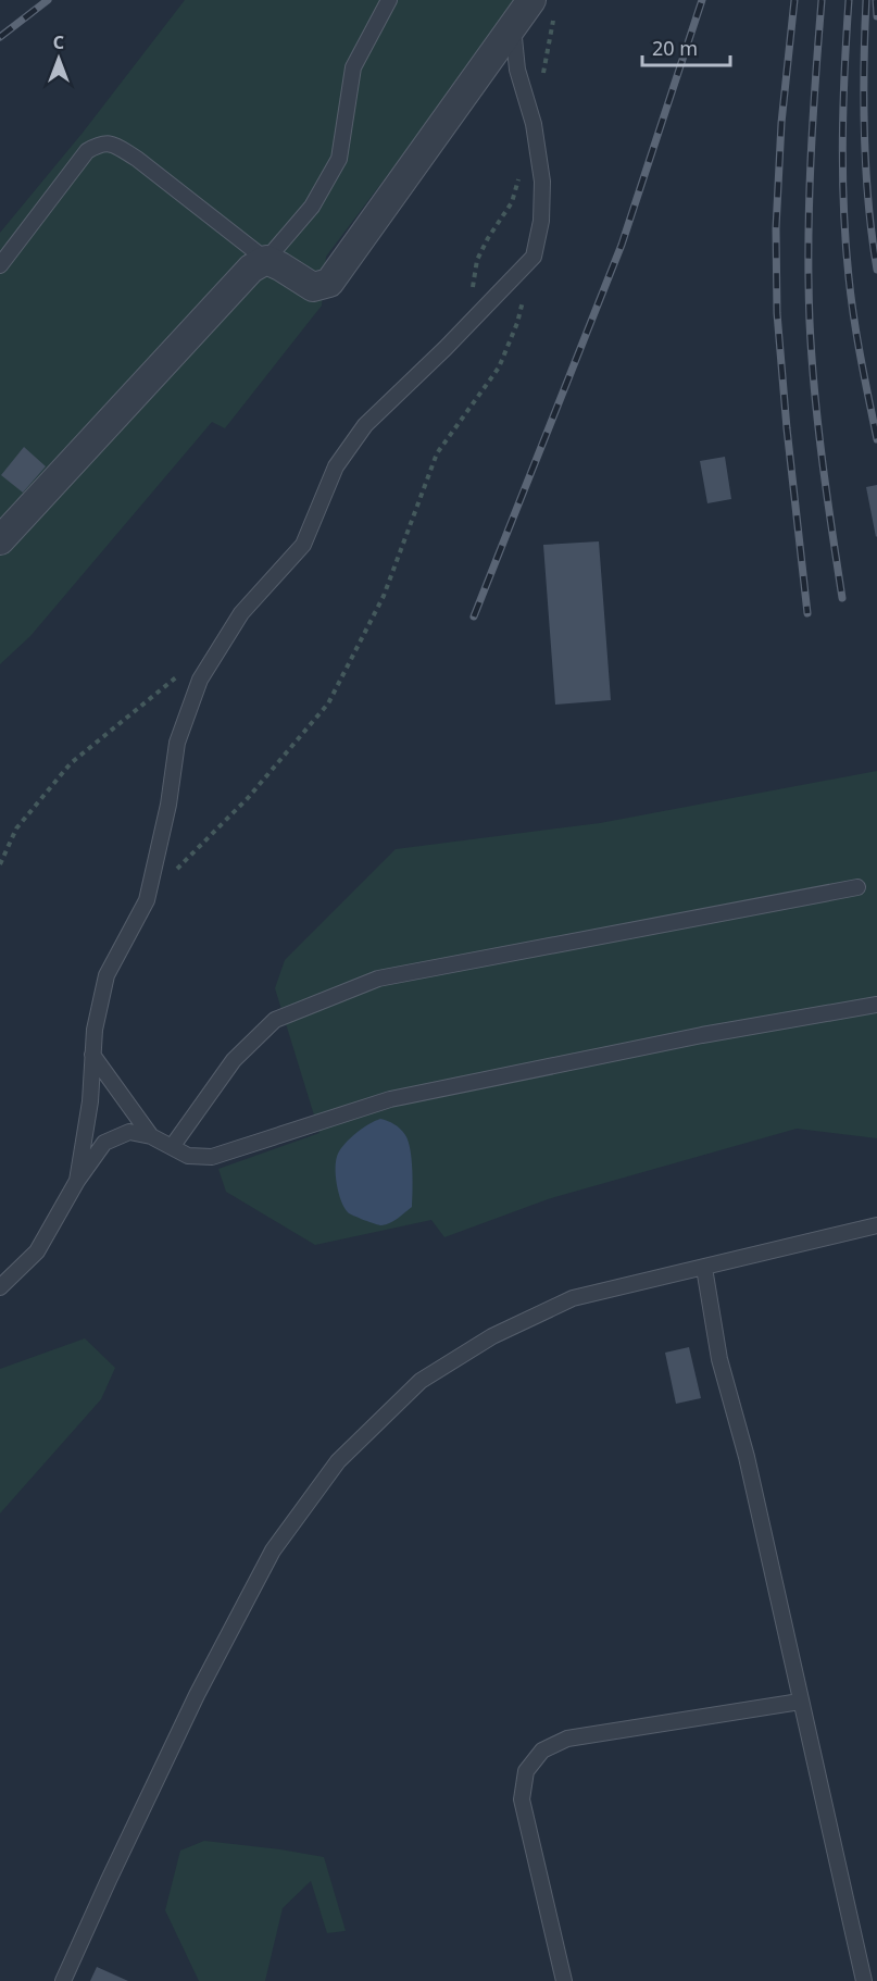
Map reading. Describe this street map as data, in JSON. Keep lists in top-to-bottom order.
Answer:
{
  "scale_bar": "20 m",
  "north": "top"
}
